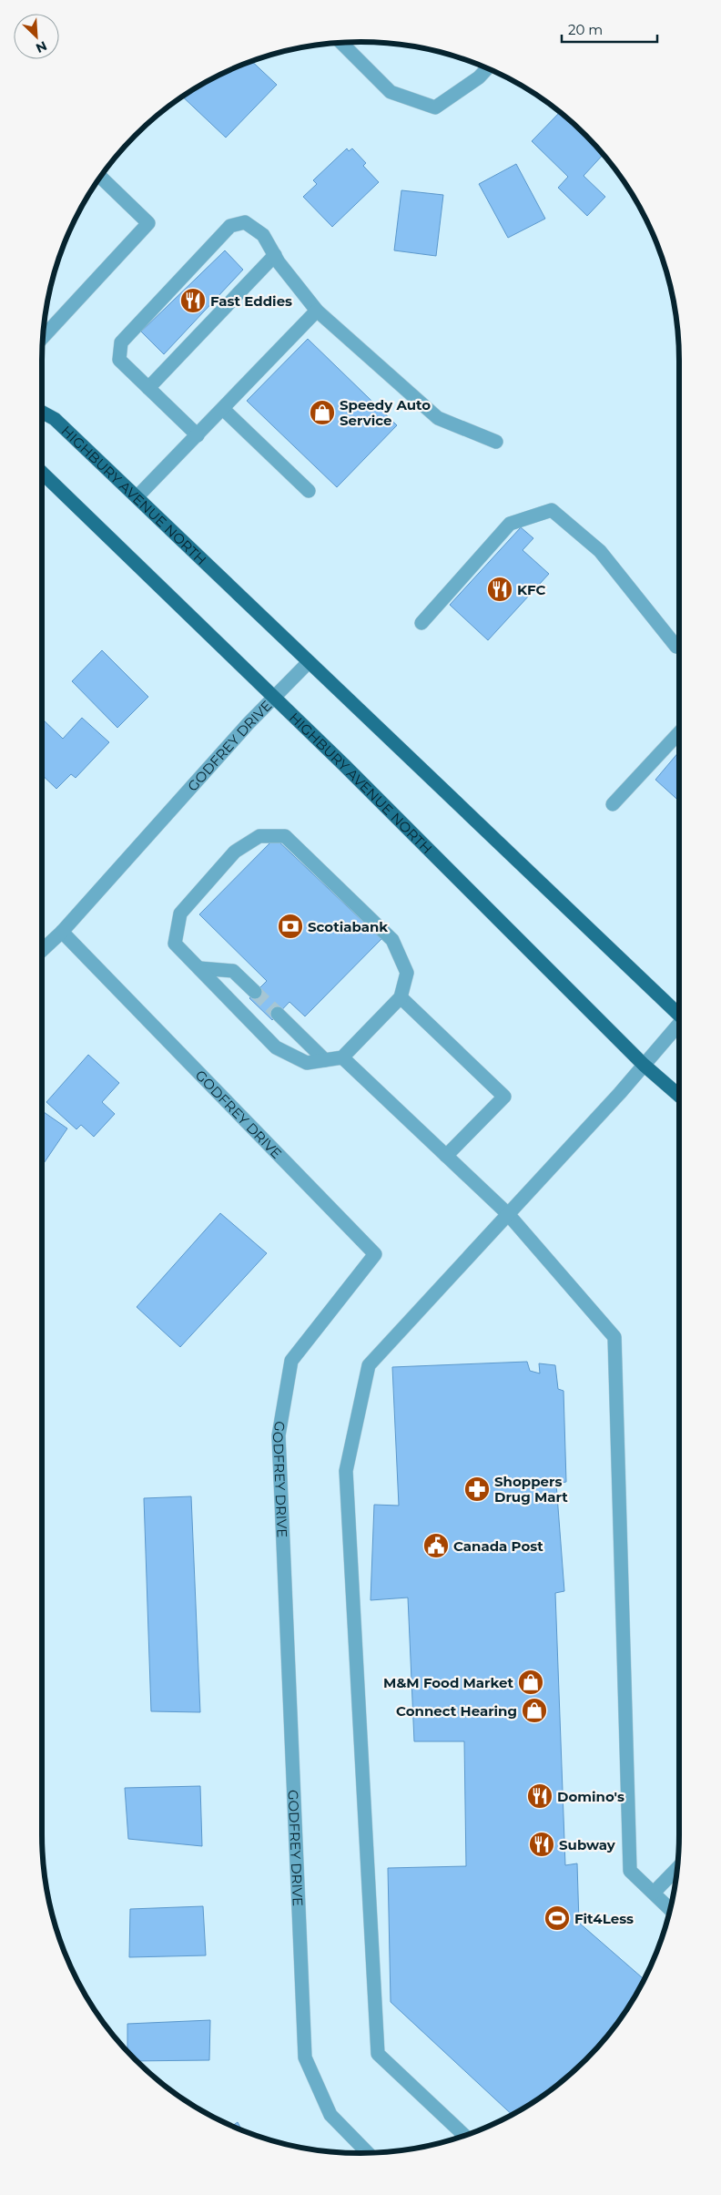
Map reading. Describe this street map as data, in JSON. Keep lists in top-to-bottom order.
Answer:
{
  "streets": {
    "main road": ["HIGHBURY AVENUE NORTH"],
    "street": ["GODFREY DRIVE"]
  },
  "crossings": [
    ["HIGHBURY AVENUE NORTH", "GODFREY DRIVE"]
  ],
  "places": {
    "restaurant": [
      "Fast Eddies",
      "KFC",
      "Domino's",
      "Subway"
    ],
    "shop": ["Speedy Auto Service", "M&M Food Market", "Connect Hearing"],
    "bank": ["Scotiabank"],
    "pharmacy": ["Shoppers Drug Mart"],
    "public building": ["Canada Post"],
    "sports": ["Fit4Less"]
  },
  "scale_bar": "20 m",
  "north": "bottom right"
}
